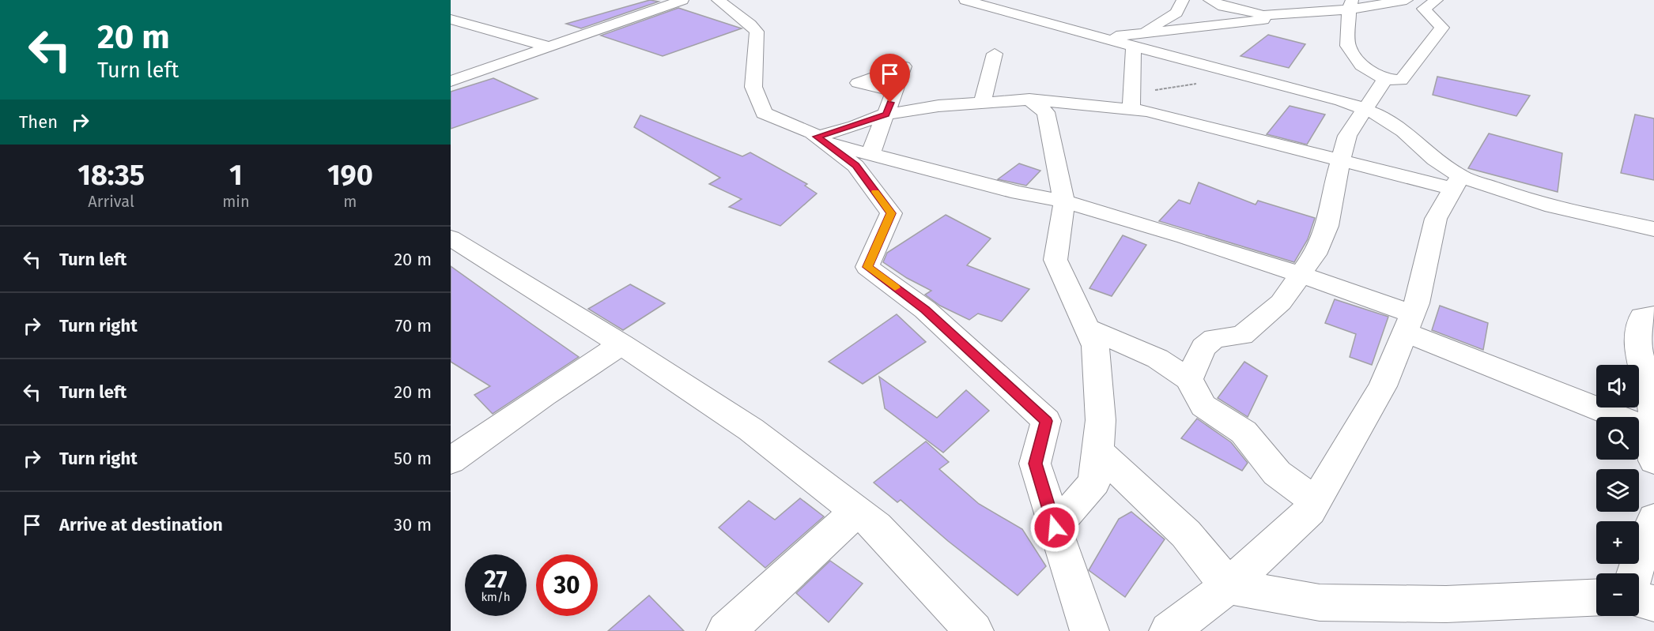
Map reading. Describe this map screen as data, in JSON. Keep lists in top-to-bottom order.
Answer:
{
  "page": {
    "turn": ["20 m", "Turn left"],
    "then": "Then",
    "eta": [
      "18:35",
      "Arrival",
      "1",
      "min",
      "190",
      "m"
    ],
    "list": [
      {
        "name": "Turn left",
        "value": "20 m"
      },
      {
        "name": "Turn right",
        "value": "70 m"
      },
      {
        "name": "Turn left",
        "value": "20 m"
      },
      {
        "name": "Turn right",
        "value": "50 m"
      },
      {
        "name": "Arrive at destination",
        "value": "30 m"
      }
    ],
    "map_buttons": ["+", "−"],
    "speed": "27 km/h",
    "limit": "30"
  }
}
